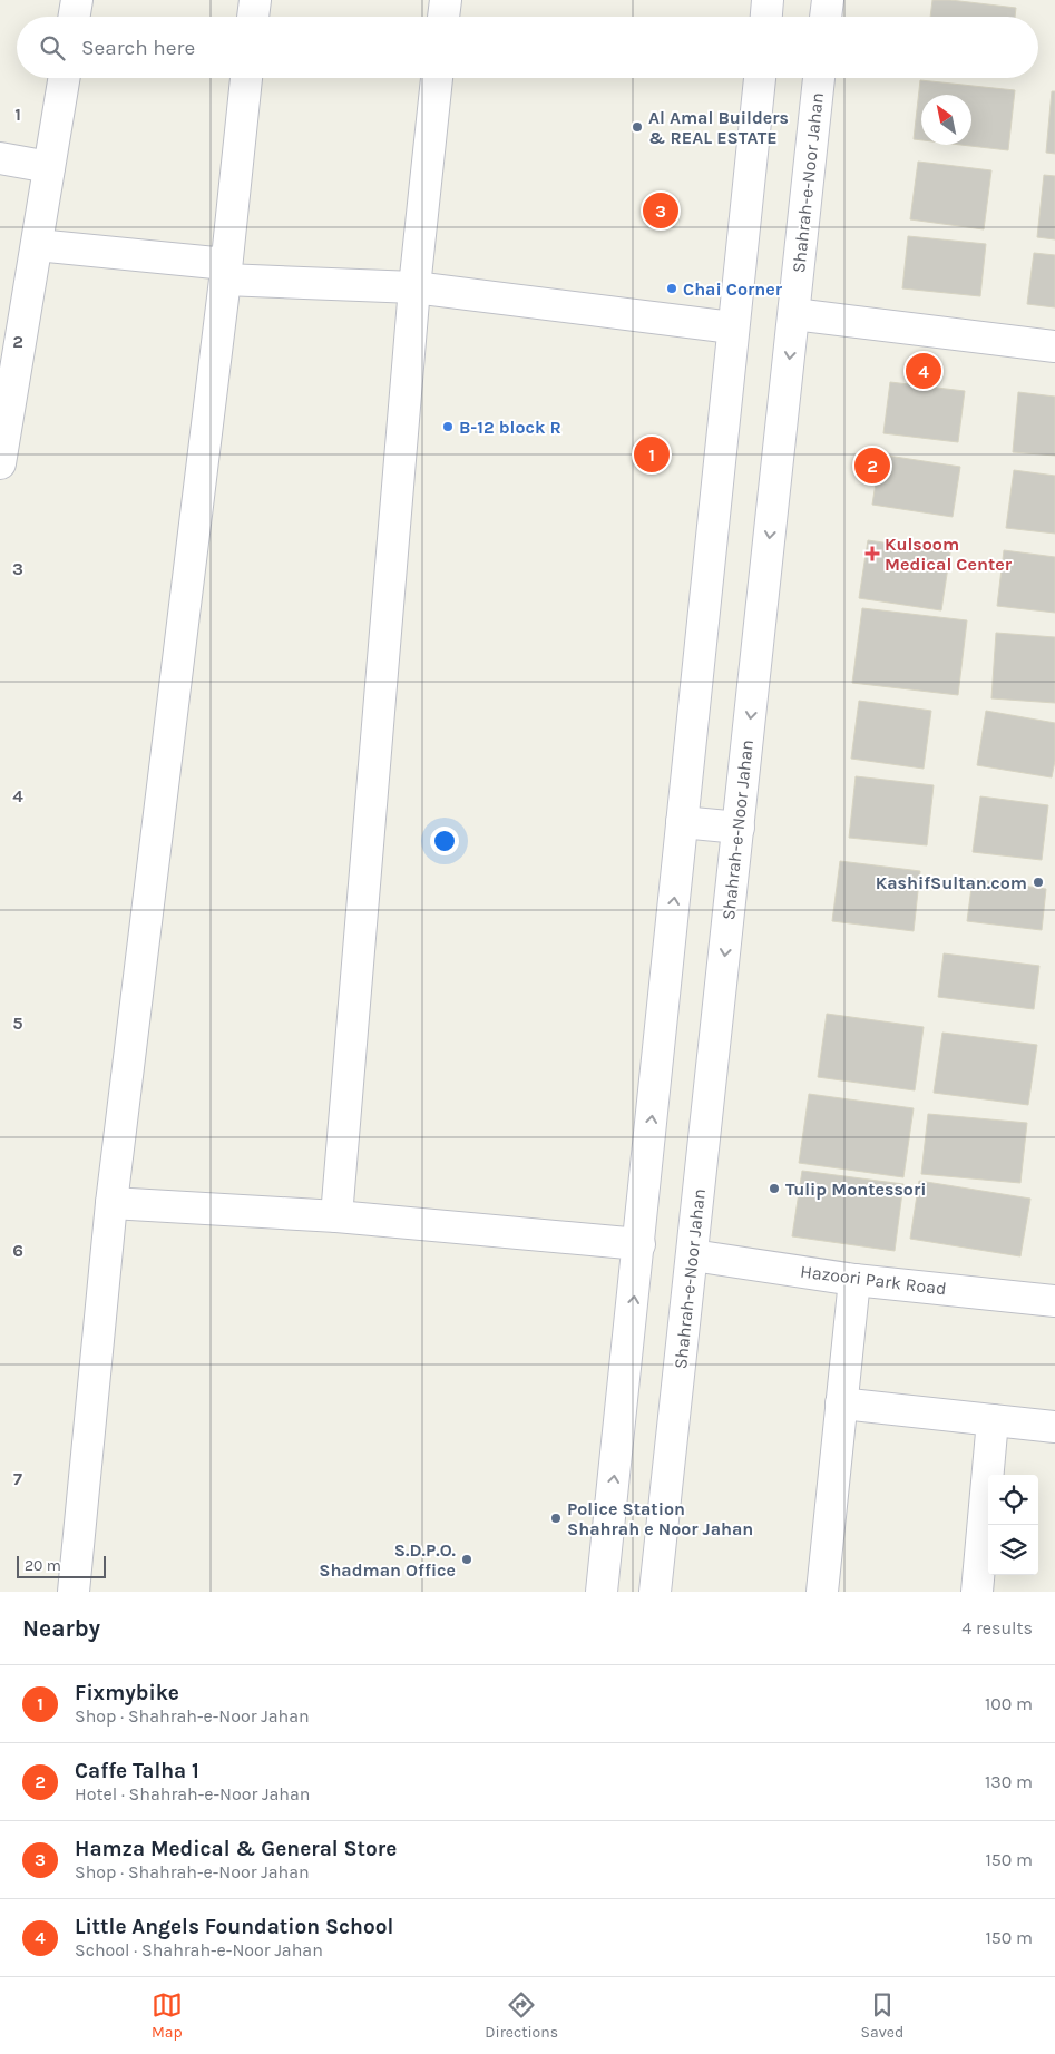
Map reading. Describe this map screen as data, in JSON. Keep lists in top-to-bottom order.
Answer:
{
  "streets": {
    "street": ["Shahrah-e-Noor Jahan", "Hazoori Park Road"]
  },
  "crossings": [
    ["Shahrah-e-Noor Jahan", "Hazoori Park Road"]
  ],
  "places": {
    "other": [
      "Al Amal Builders & REAL ESTATE",
      "Chai Corner",
      "B-12 block R",
      "KashifSultan.com",
      "Tulip Montessori",
      "Police Station Shahrah e Noor Jahan",
      "S.D.P.O. Shadman Office"
    ],
    "health": ["Kulsoom Medical Center"]
  },
  "scale_bar": "20 m",
  "north": "top left",
  "page": {
    "search": "Search here",
    "pins": [
      "3",
      "4",
      "1",
      "2"
    ],
    "scale": "20 m",
    "heading": ["Nearby", "4 results"],
    "list": [
      {
        "mark": "1",
        "name": "Fixmybike",
        "note": "Shop · Shahrah-e-Noor Jahan",
        "value": "100 m"
      },
      {
        "mark": "2",
        "name": "Caffe Talha 1",
        "note": "Hotel · Shahrah-e-Noor Jahan",
        "value": "130 m"
      },
      {
        "mark": "3",
        "name": "Hamza Medical & General Store",
        "note": "Shop · Shahrah-e-Noor Jahan",
        "value": "150 m"
      },
      {
        "mark": "4",
        "name": "Little Angels Foundation School",
        "note": "School · Shahrah-e-Noor Jahan",
        "value": "150 m"
      }
    ],
    "nav": ["Map", "Directions", "Saved"]
  },
  "grid": {
    "rows": [
      "1",
      "2",
      "3",
      "4",
      "5",
      "6",
      "7"
    ]
  }
}
